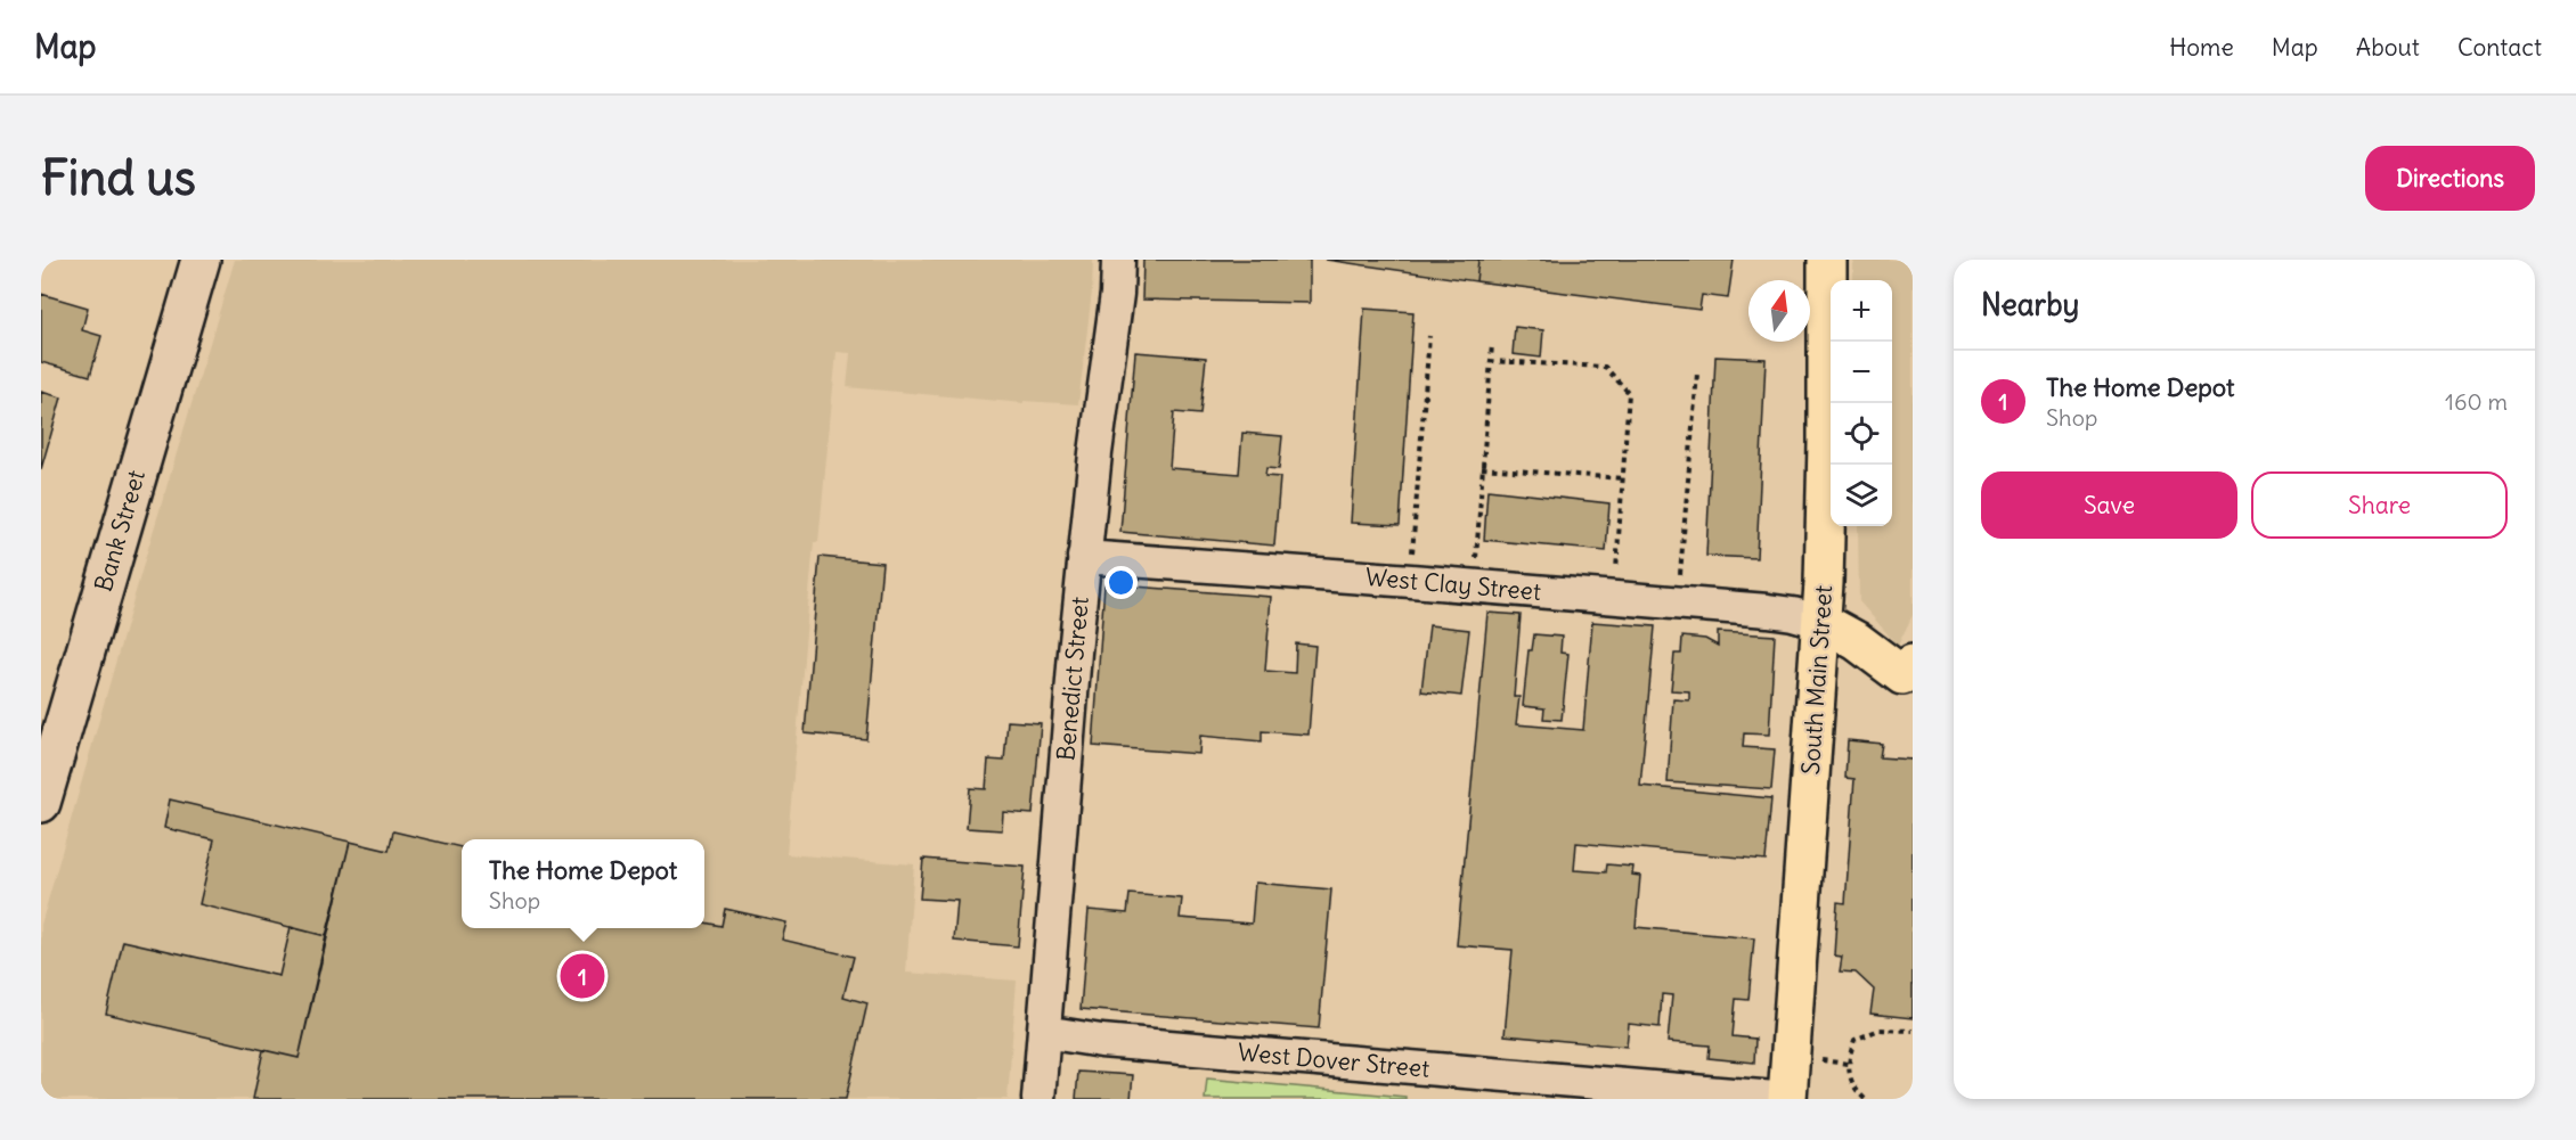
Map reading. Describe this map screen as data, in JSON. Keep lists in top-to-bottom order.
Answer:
{
  "streets": {
    "main road": ["Bank Street", "South Main Street"],
    "street": ["West Clay Street", "Benedict Street", "West Dover Street"]
  },
  "crossings": [
    ["West Clay Street", "Benedict Street"],
    ["West Clay Street", "South Main Street"],
    ["Benedict Street", "West Dover Street"],
    ["South Main Street", "West Dover Street"]
  ],
  "north": "top",
  "page": {
    "header": "Map",
    "nav": [
      "Home",
      "Map",
      "About",
      "Contact"
    ],
    "buttons": [
      "Directions",
      ["Save", "Share"]
    ],
    "title": "Find us",
    "heading": "Nearby",
    "map_buttons": ["+", "−"],
    "list": [
      {
        "mark": "1",
        "name": "The Home Depot",
        "note": "Shop",
        "value": "160 m"
      }
    ],
    "popup": ["The Home Depot", "Shop"],
    "pins": "1"
  }
}
